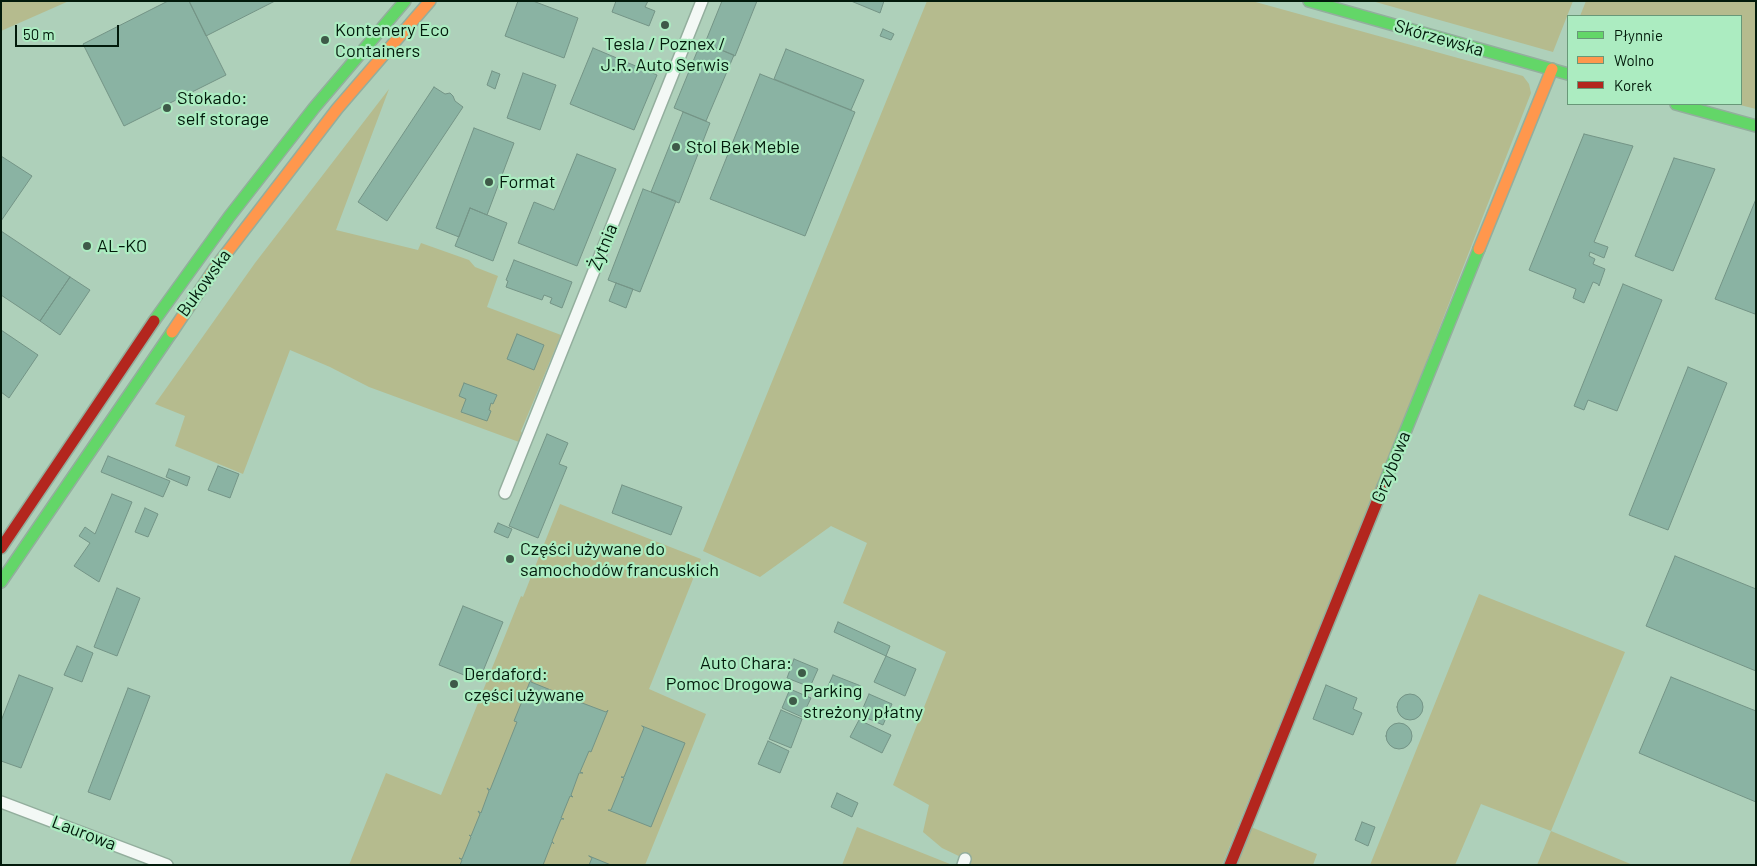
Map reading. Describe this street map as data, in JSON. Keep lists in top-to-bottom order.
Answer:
{
  "streets": {
    "main road": ["Skórzewska", "Bukowska", "Grzybowa"],
    "street": ["Żytnia", "Laurowa"]
  },
  "crossings": [
    ["Skórzewska", "Grzybowa"]
  ],
  "places": [
    "Tesla / Poznex / J.R. Auto Serwis",
    "Kontenery Eco Containers",
    "Stokado: self storage",
    "Stol Bek Meble",
    "Format",
    "AL-KO",
    "Części używane do samochodów francuskich",
    "Auto Chara: Pomoc Drogowa",
    "Derdaford: części używane",
    "Parking streżony płatny"
  ],
  "legend": ["Płynnie", "Wolno", "Korek"],
  "scale_bar": "50 m"
}
